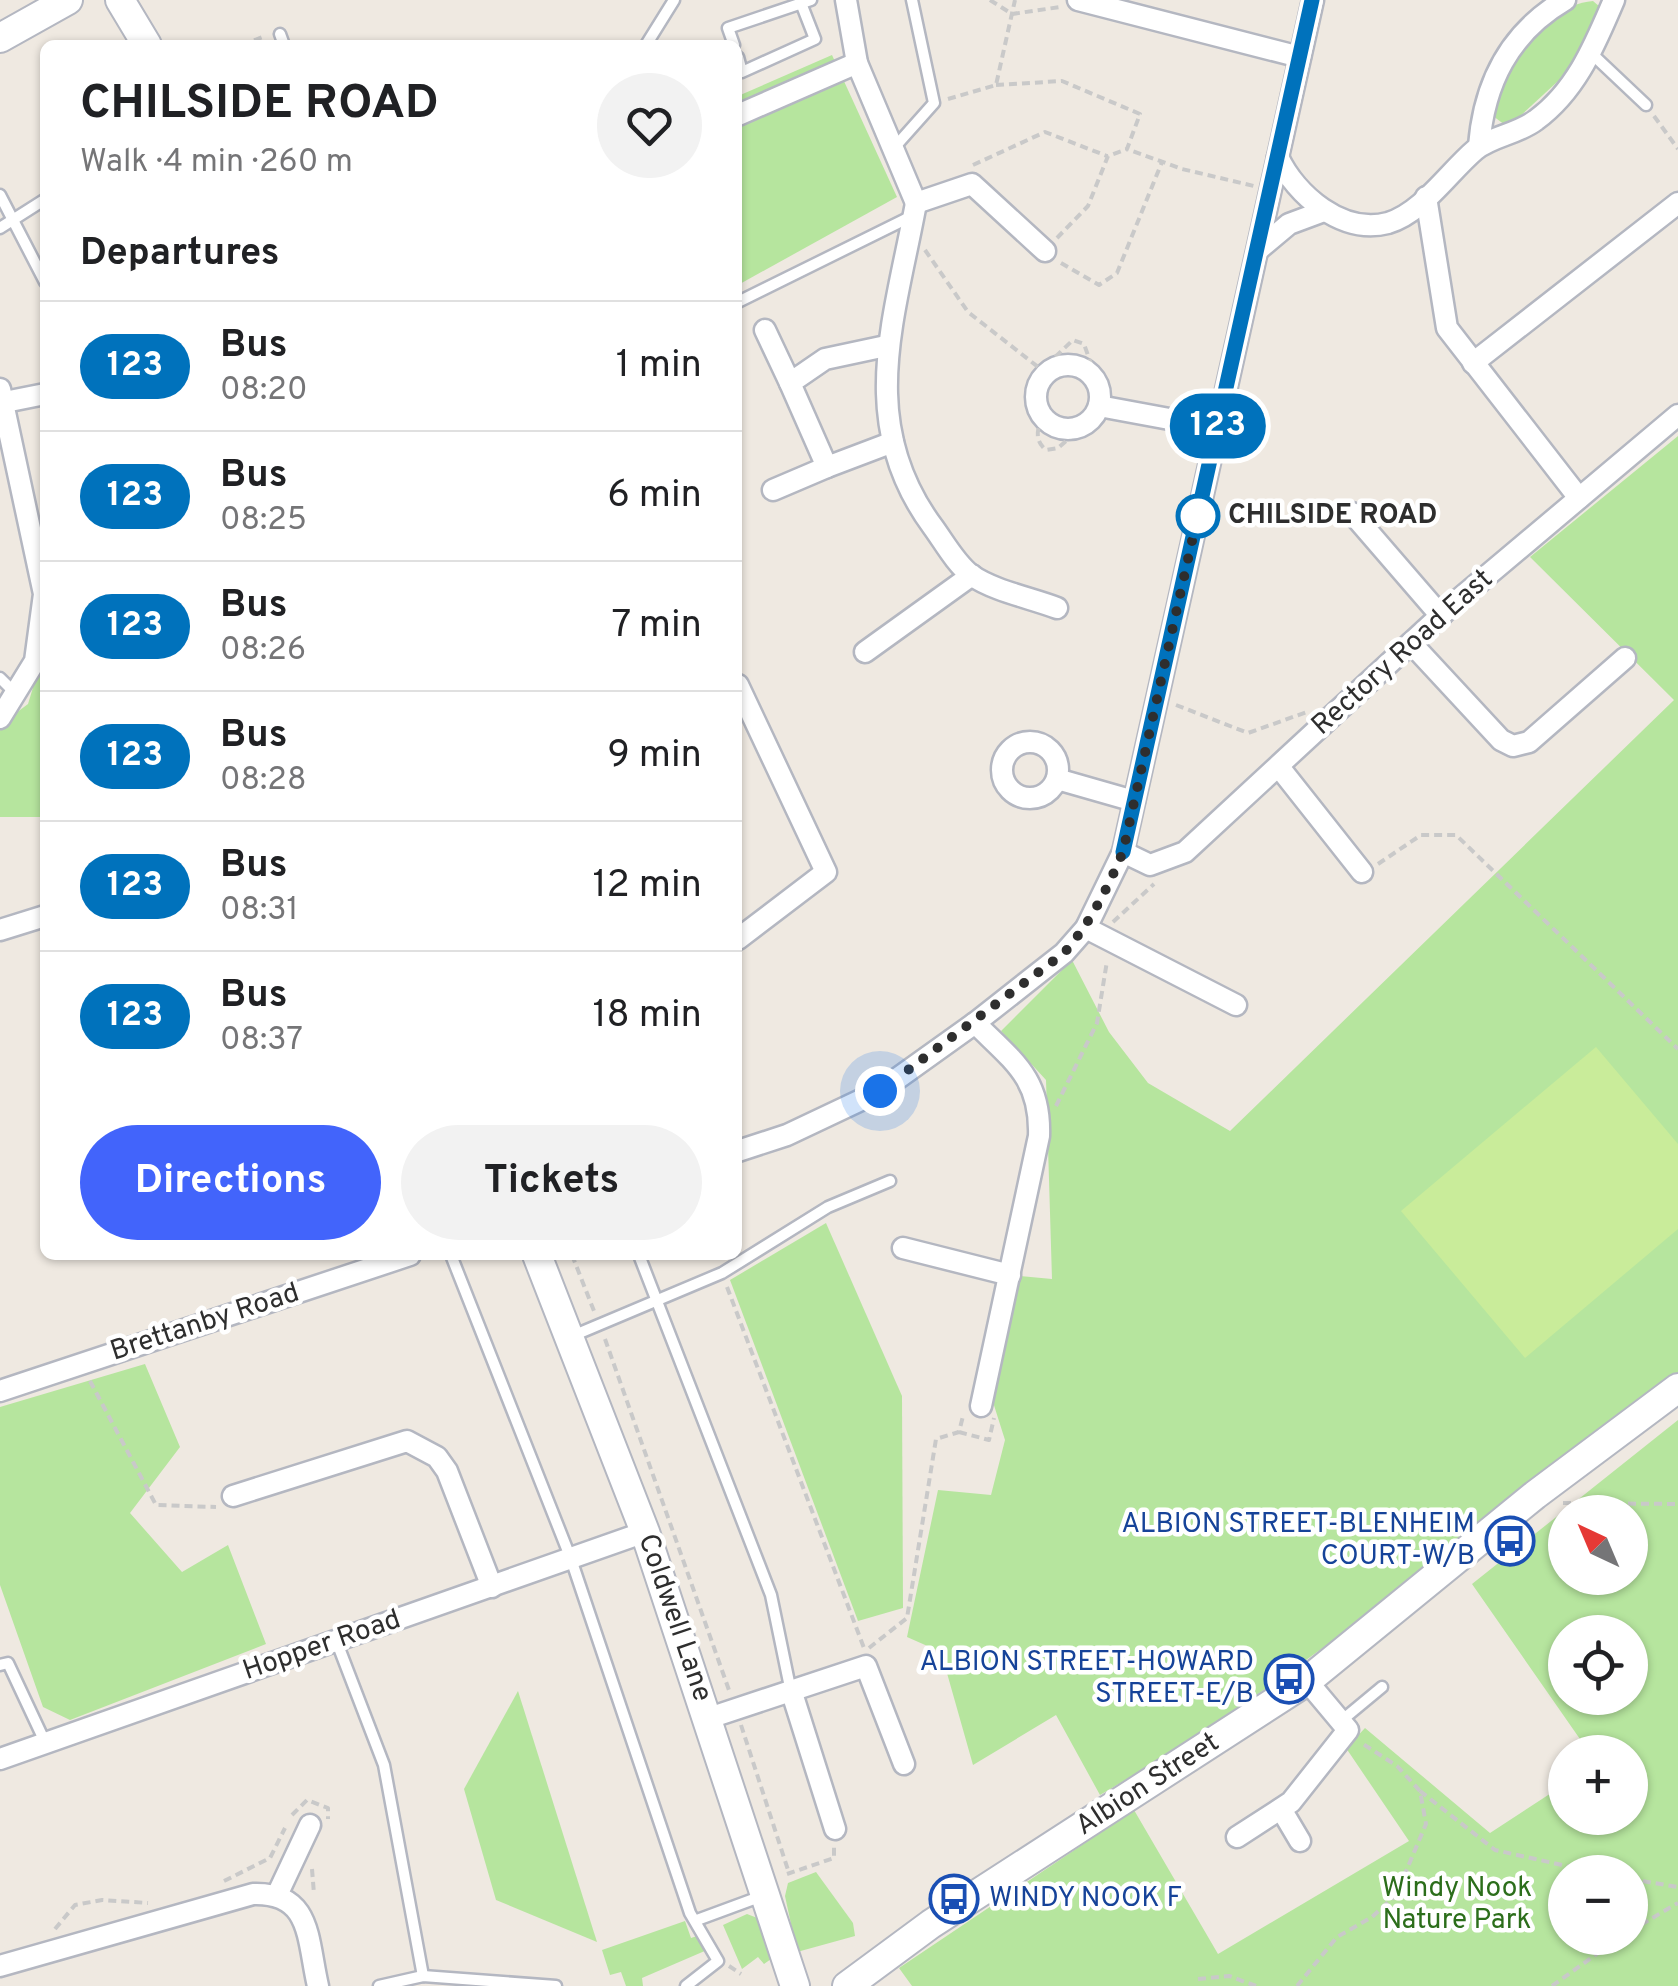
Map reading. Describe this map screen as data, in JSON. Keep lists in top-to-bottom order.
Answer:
{
  "streets": {
    "street": [
      "Rectory Road East",
      "Brettanby Road",
      "Coldwell Lane",
      "Hopper Road",
      "Albion Street"
    ]
  },
  "crossings": [
    ["Coldwell Lane", "Hopper Road"]
  ],
  "parks": ["Windy Nook Nature Park"],
  "places": {
    "other": ["CHILSIDE ROAD"],
    "bus stop": ["ALBION STREET-BLENHEIM COURT-W/B", "ALBION STREET-HOWARD STREET-E/B", "WINDY NOOK F"]
  },
  "lines": ["bus line 123"],
  "north": "top left",
  "page": {
    "on_map": "123",
    "heading": [
      ["CHILSIDE ROAD", "Walk · 4 min · 260 m"],
      "Departures"
    ],
    "list": [
      {
        "mark": "123",
        "name": "Bus",
        "note": "08:20",
        "value": "1 min"
      },
      {
        "mark": "123",
        "name": "Bus",
        "note": "08:25",
        "value": "6 min"
      },
      {
        "mark": "123",
        "name": "Bus",
        "note": "08:26",
        "value": "7 min"
      },
      {
        "mark": "123",
        "name": "Bus",
        "note": "08:28",
        "value": "9 min"
      },
      {
        "mark": "123",
        "name": "Bus",
        "note": "08:31",
        "value": "12 min"
      },
      {
        "mark": "123",
        "name": "Bus",
        "note": "08:37",
        "value": "18 min"
      }
    ],
    "buttons": ["Directions", "Tickets"],
    "map_buttons": ["+", "−"]
  }
}
